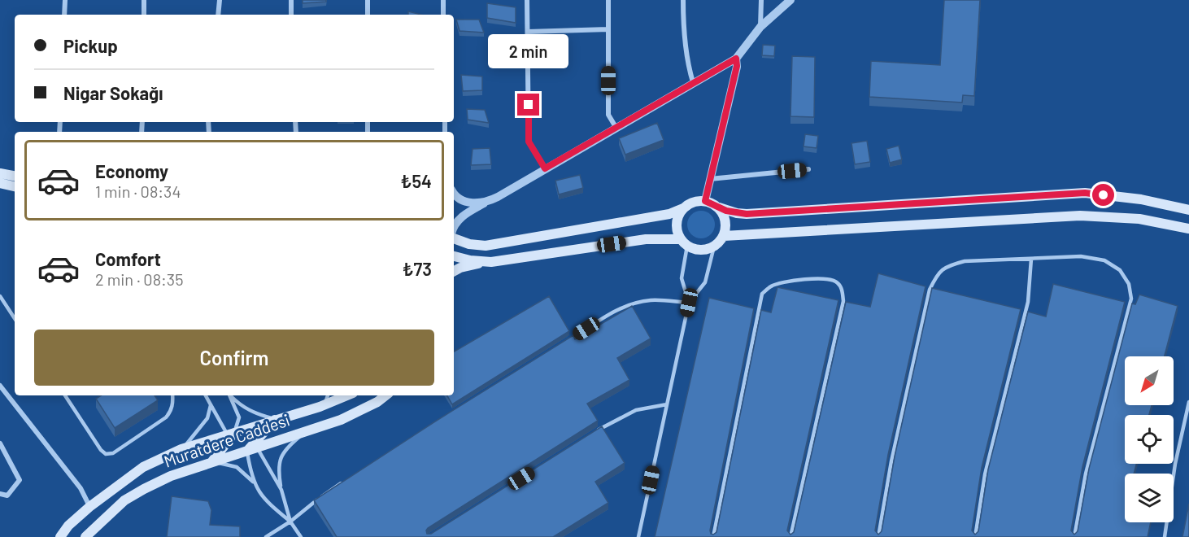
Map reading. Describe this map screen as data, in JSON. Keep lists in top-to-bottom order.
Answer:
{
  "streets": {
    "main road": ["Muratdere Caddesi"]
  },
  "north": "bottom left",
  "page": {
    "banner": ["Pickup", "Nigar Sokağı"],
    "bubble": "2 min",
    "list": [
      {
        "name": "Economy",
        "note": "1 min · 08:34",
        "value": "₺54"
      },
      {
        "name": "Comfort",
        "note": "2 min · 08:35",
        "value": "₺73"
      }
    ],
    "buttons": "Confirm"
  }
}
